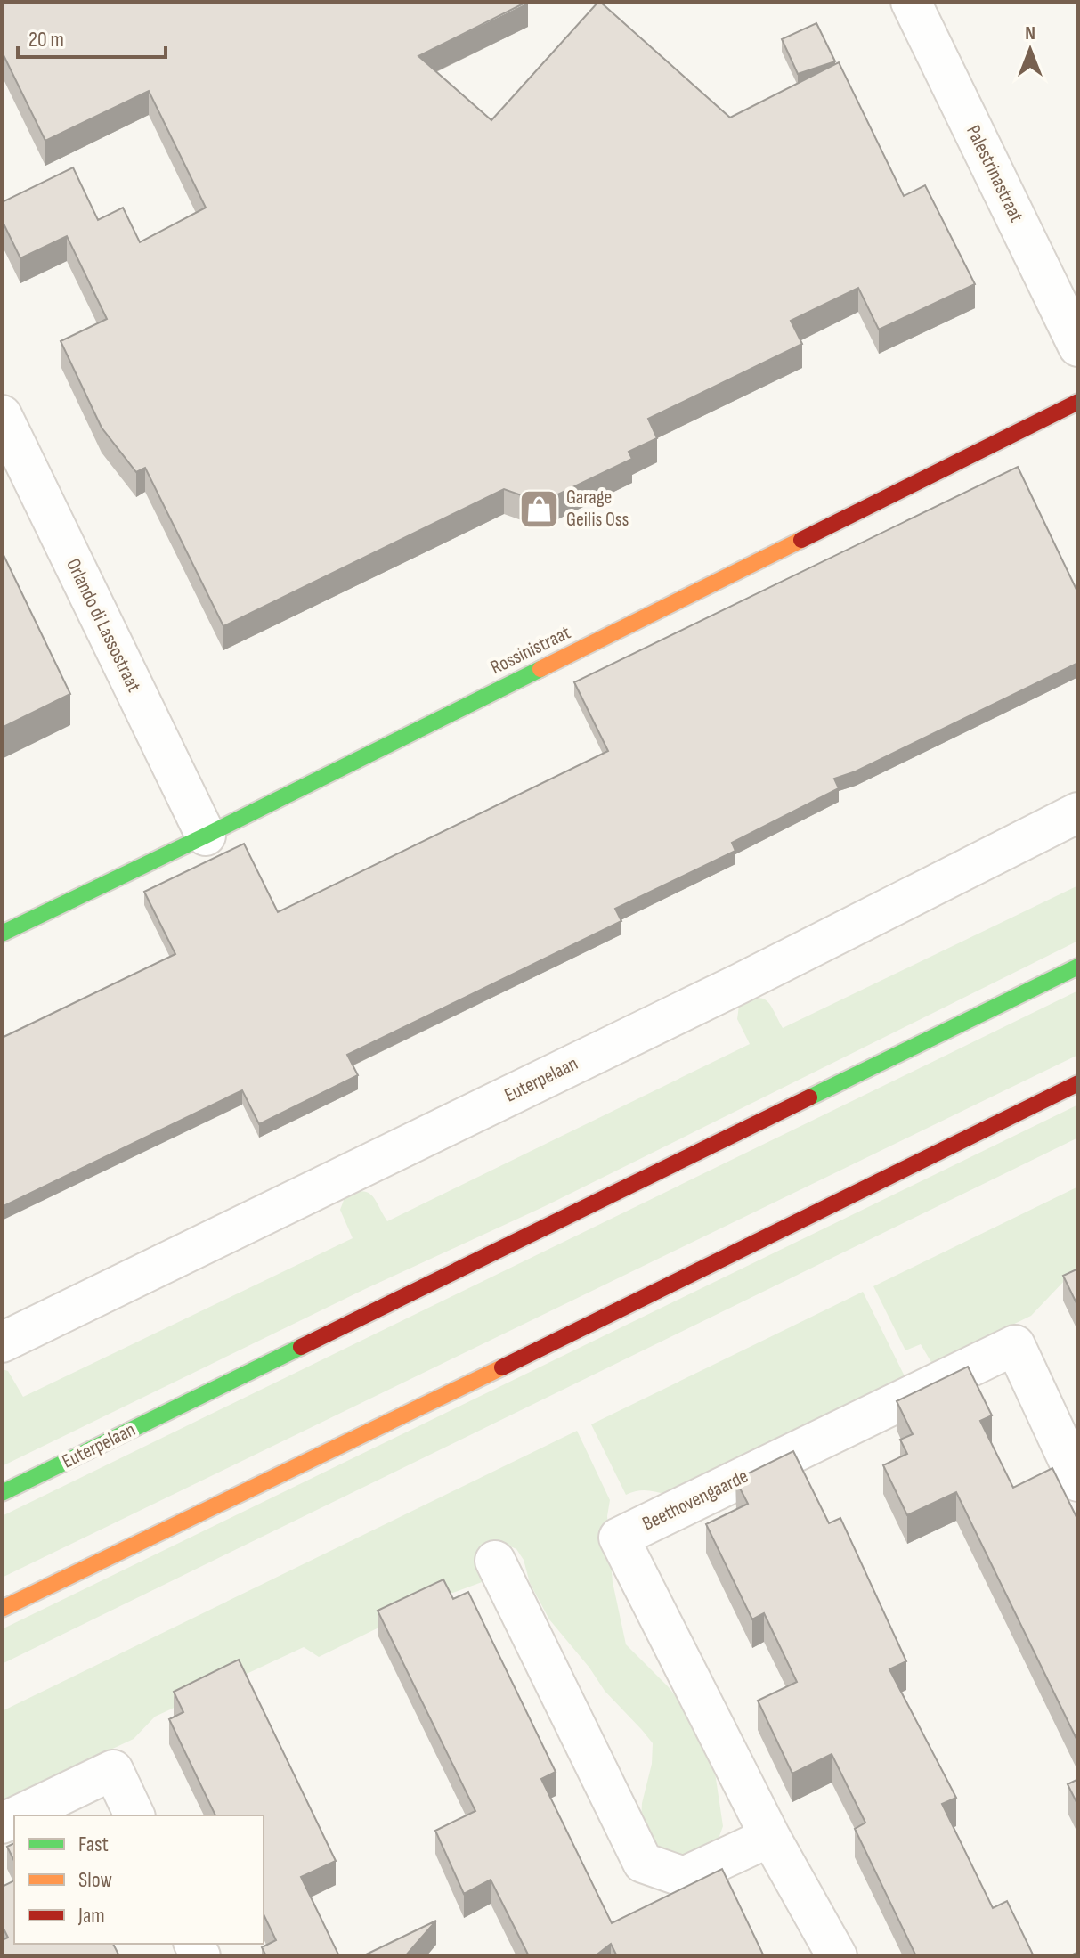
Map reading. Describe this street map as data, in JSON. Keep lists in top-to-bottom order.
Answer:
{
  "streets": {
    "street": [
      "Palestrinastraat",
      "Orlando di Lassostraat",
      "Rossinistraat",
      "Euterpelaan",
      "Beethovengaarde"
    ]
  },
  "crossings": [
    ["Orlando di Lassostraat", "Rossinistraat"]
  ],
  "places": {
    "shop": ["Garage Geilis Oss"]
  },
  "legend": ["Fast", "Slow", "Jam"],
  "scale_bar": "20 m",
  "north": "top"
}
